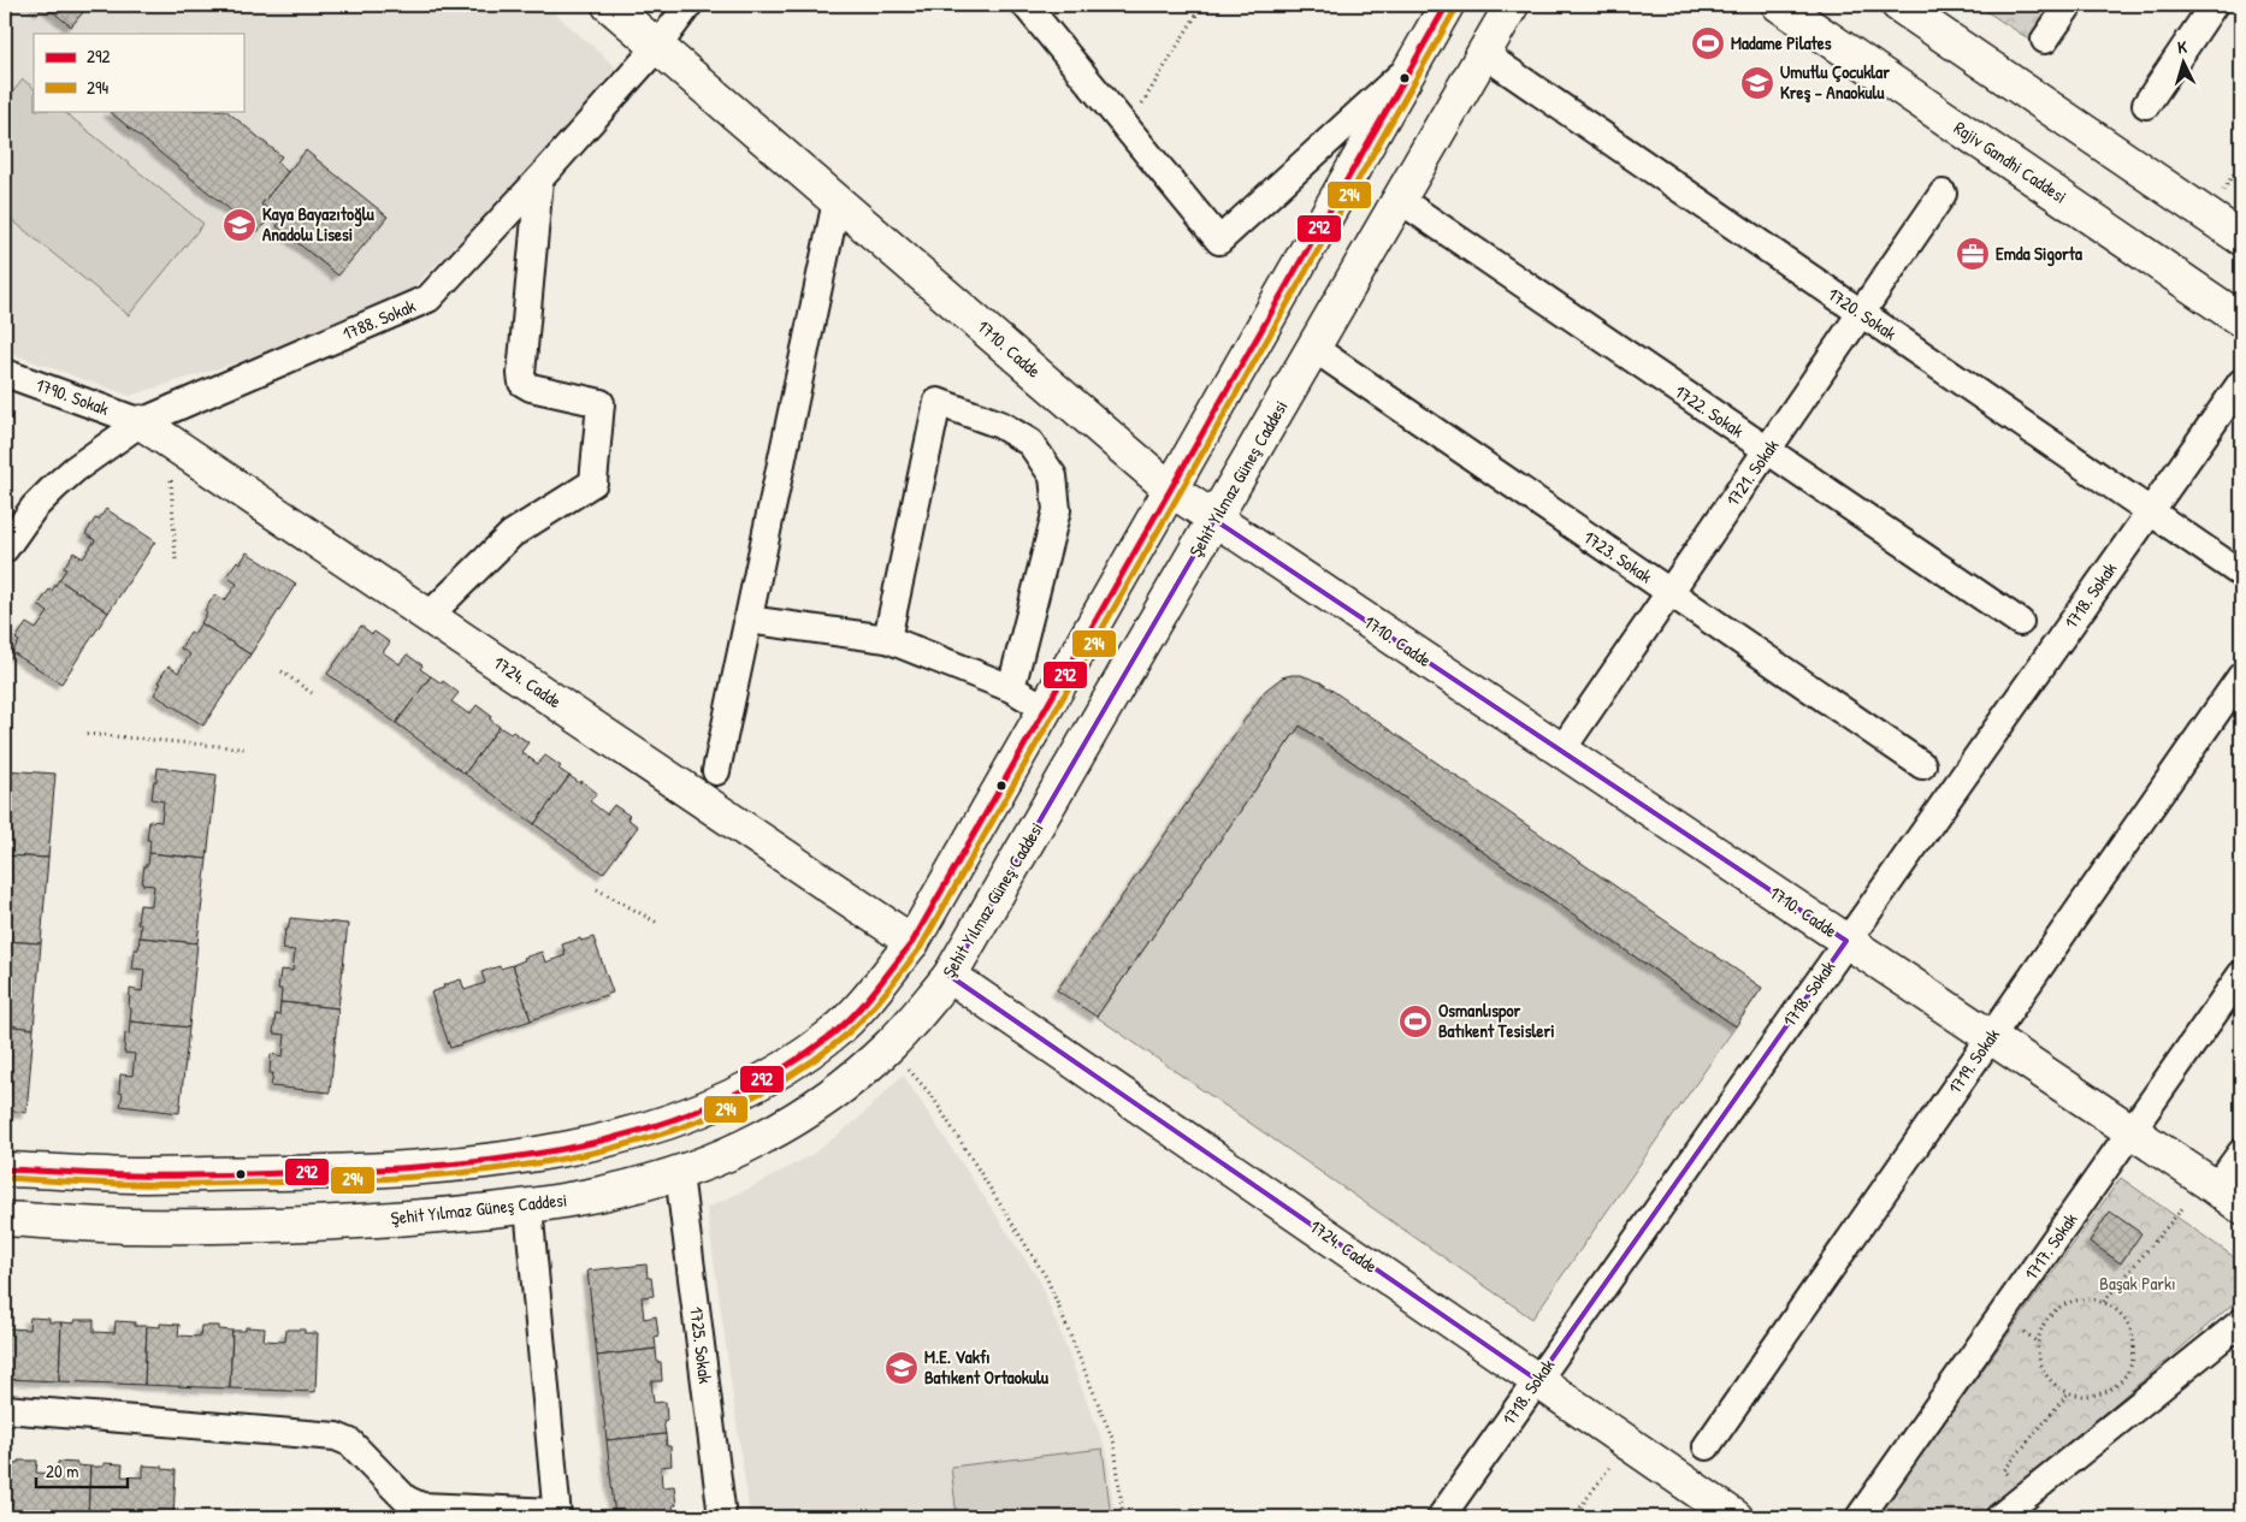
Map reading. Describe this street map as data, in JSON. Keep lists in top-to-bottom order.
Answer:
{
  "streets": {
    "main road": [
      "Rajiv Gandhi Caddesi",
      "1710. Cadde",
      "Şehit Yılmaz Güneş Caddesi",
      "1724. Cadde"
    ],
    "street": [
      "1720. Sokak",
      "1788. Sokak",
      "1790. Sokak",
      "1722. Sokak",
      "1721. Sokak",
      "1723. Sokak",
      "1718. Sokak",
      "1719. Sokak",
      "1717. Sokak",
      "1725. Sokak"
    ]
  },
  "crossings": [
    ["1720. Sokak", "1721. Sokak"],
    ["1720. Sokak", "Şehit Yılmaz Güneş Caddesi"],
    ["1720. Sokak", "1718. Sokak"],
    ["1788. Sokak", "1710. Cadde"],
    ["1788. Sokak", "1790. Sokak"],
    ["1788. Sokak", "1724. Cadde"],
    ["1710. Cadde", "1721. Sokak"],
    ["1710. Cadde", "Şehit Yılmaz Güneş Caddesi"],
    ["1710. Cadde", "1718. Sokak"],
    ["1710. Cadde", "1719. Sokak"],
    ["1710. Cadde", "1717. Sokak"],
    ["1790. Sokak", "1724. Cadde"],
    ["1722. Sokak", "1721. Sokak"],
    ["1722. Sokak", "Şehit Yılmaz Güneş Caddesi"],
    ["1721. Sokak", "1723. Sokak"],
    ["Şehit Yılmaz Güneş Caddesi", "1723. Sokak"],
    ["Şehit Yılmaz Güneş Caddesi", "1724. Cadde"],
    ["Şehit Yılmaz Güneş Caddesi", "1725. Sokak"],
    ["1718. Sokak", "1724. Cadde"]
  ],
  "parks": ["Başak Parkı"],
  "places": {
    "sports": ["Madame Pilates", "Osmanlıspor Batıkent Tesisleri"],
    "school or university": ["Umutlu Çocuklar Kreş - Anaokulu", "Kaya Bayazıtoğlu Anadolu Lisesi", "M.E. Vakfı Batıkent Ortaokulu"],
    "office": ["Emda Sigorta"]
  },
  "lines": ["transit line 292", "transit line 294"],
  "legend": ["292", "294"],
  "scale_bar": "20 m",
  "north": "top"
}
